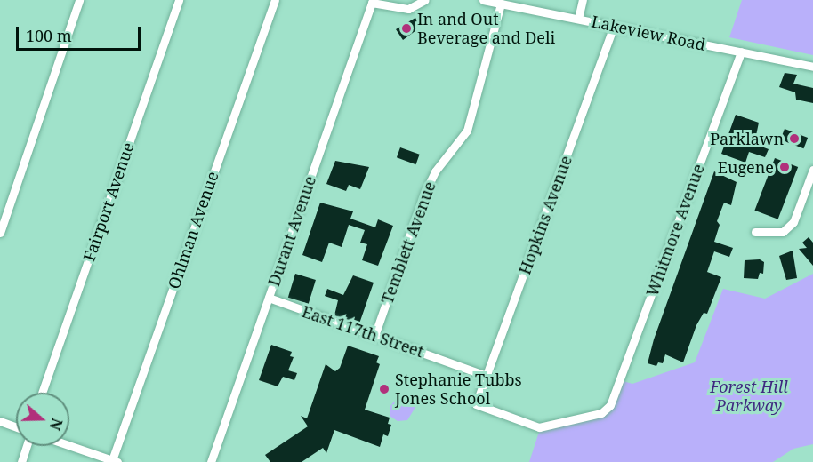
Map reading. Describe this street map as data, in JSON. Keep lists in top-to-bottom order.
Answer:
{
  "streets": {
    "street": [
      "Lakeview Road",
      "Fairport Avenue",
      "Hopkins Avenue",
      "Ohlman Avenue",
      "Whitmore Avenue",
      "Durant Avenue",
      "Temblett Avenue",
      "East 117th Street"
    ]
  },
  "crossings": [
    ["Lakeview Road", "Hopkins Avenue"],
    ["Lakeview Road", "Whitmore Avenue"],
    ["Lakeview Road", "Temblett Avenue"],
    ["Hopkins Avenue", "Whitmore Avenue"],
    ["Hopkins Avenue", "East 117th Street"],
    ["Durant Avenue", "East 117th Street"],
    ["Temblett Avenue", "East 117th Street"]
  ],
  "parks": ["Forest Hill Parkway"],
  "places": [
    "In and Out Beverage and Deli",
    "Parklawn",
    "Eugene",
    "Stephanie Tubbs Jones School"
  ],
  "scale_bar": "100 m",
  "north": "right"
}
